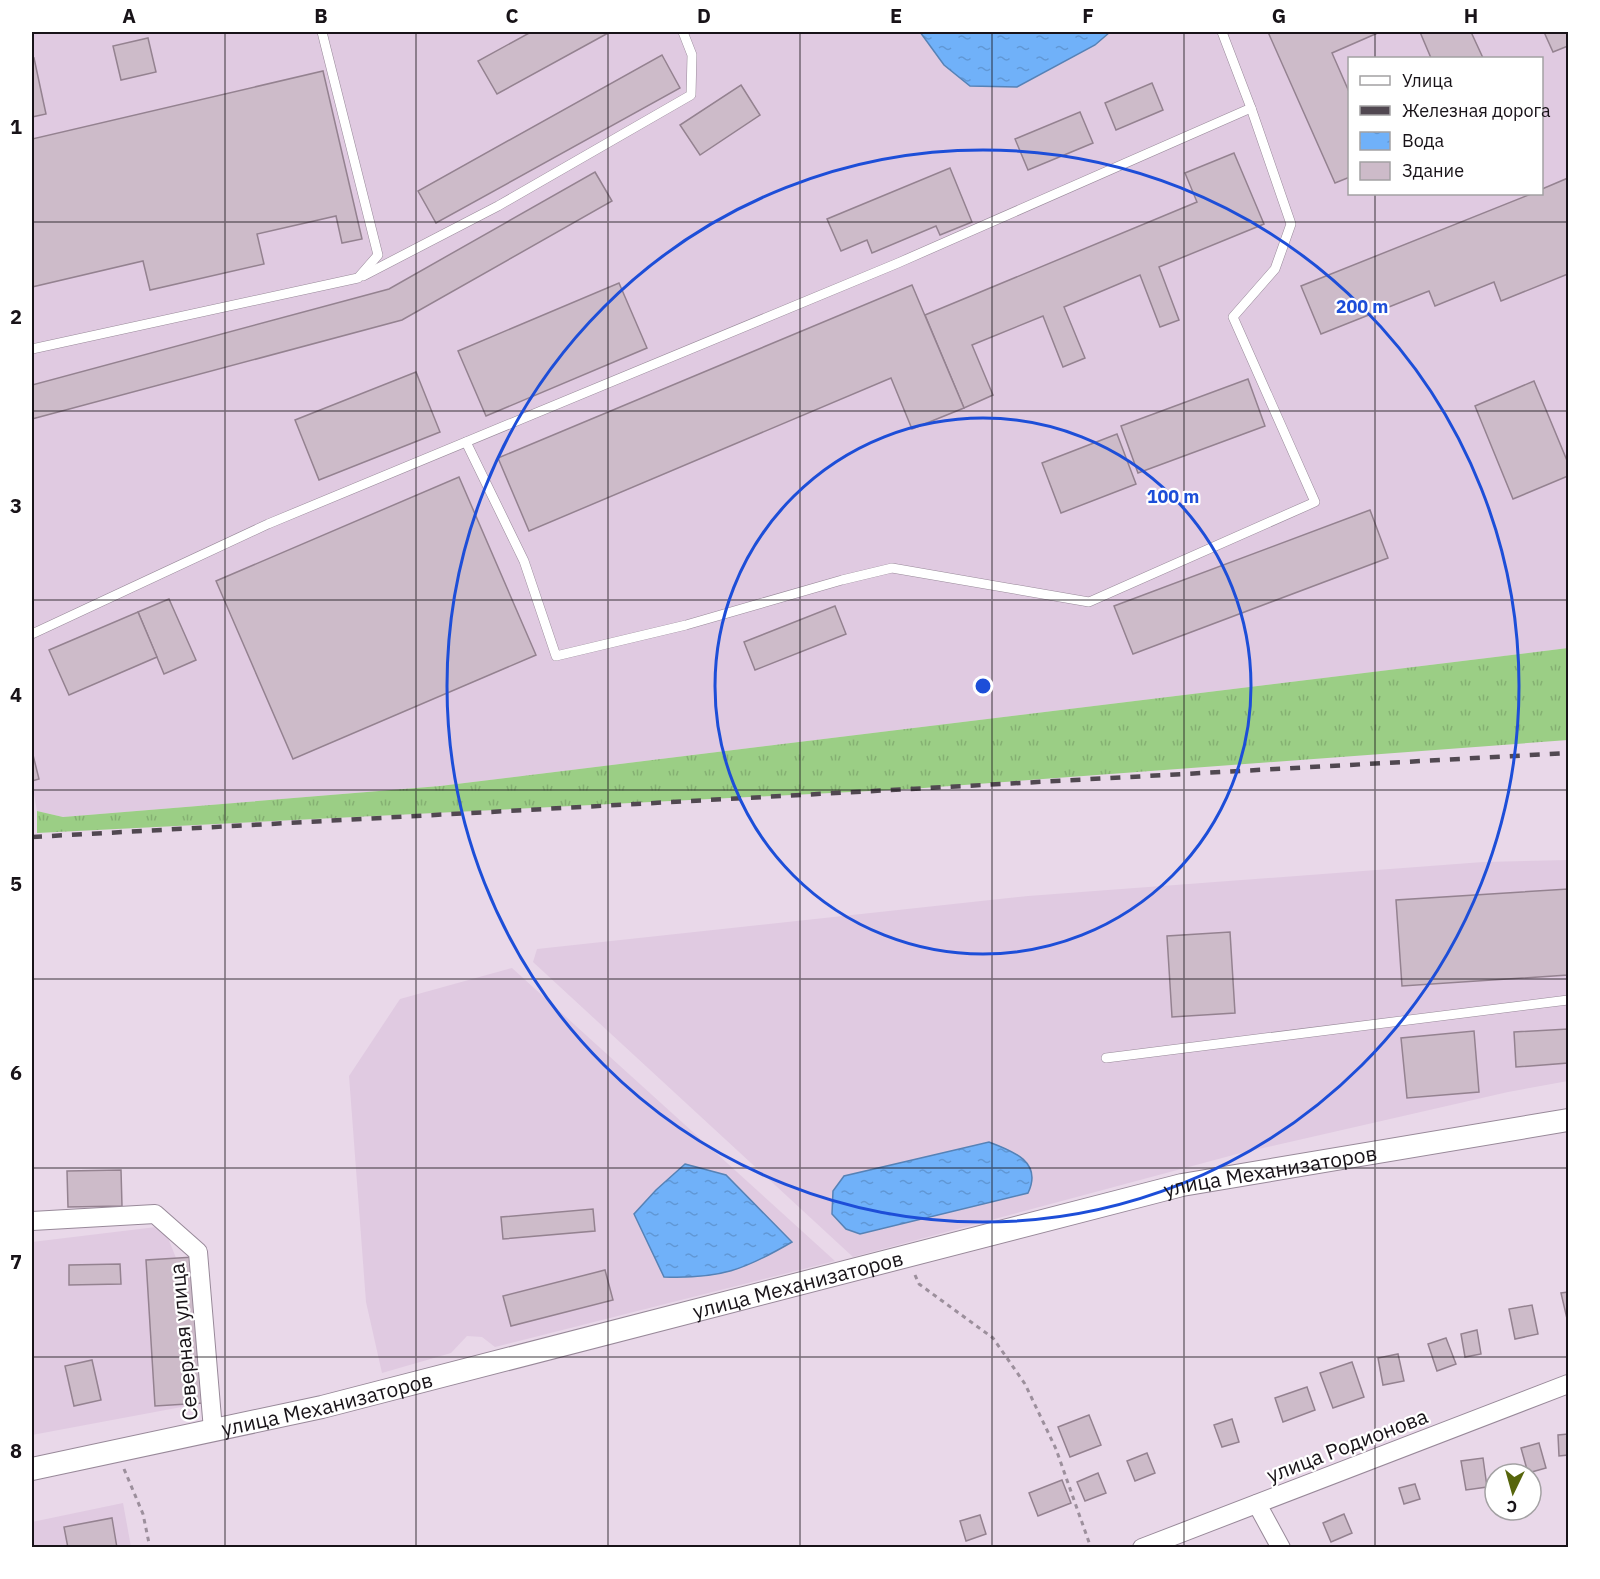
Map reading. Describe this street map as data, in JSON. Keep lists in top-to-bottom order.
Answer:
{
  "streets": {
    "street": ["улица Механизаторов", "Северная улица", "улица Родионова"]
  },
  "crossings": [
    ["улица Механизаторов", "Северная улица"]
  ],
  "legend": [
    "Улица",
    "Железная дорога",
    "Вода",
    "Здание"
  ],
  "north": "bottom",
  "grid": {
    "columns": [
      "A",
      "B",
      "C",
      "D",
      "E",
      "F",
      "G",
      "H"
    ],
    "rows": [
      "1",
      "2",
      "3",
      "4",
      "5",
      "6",
      "7",
      "8"
    ]
  },
  "rings": ["200 m", "100 m"]
}
